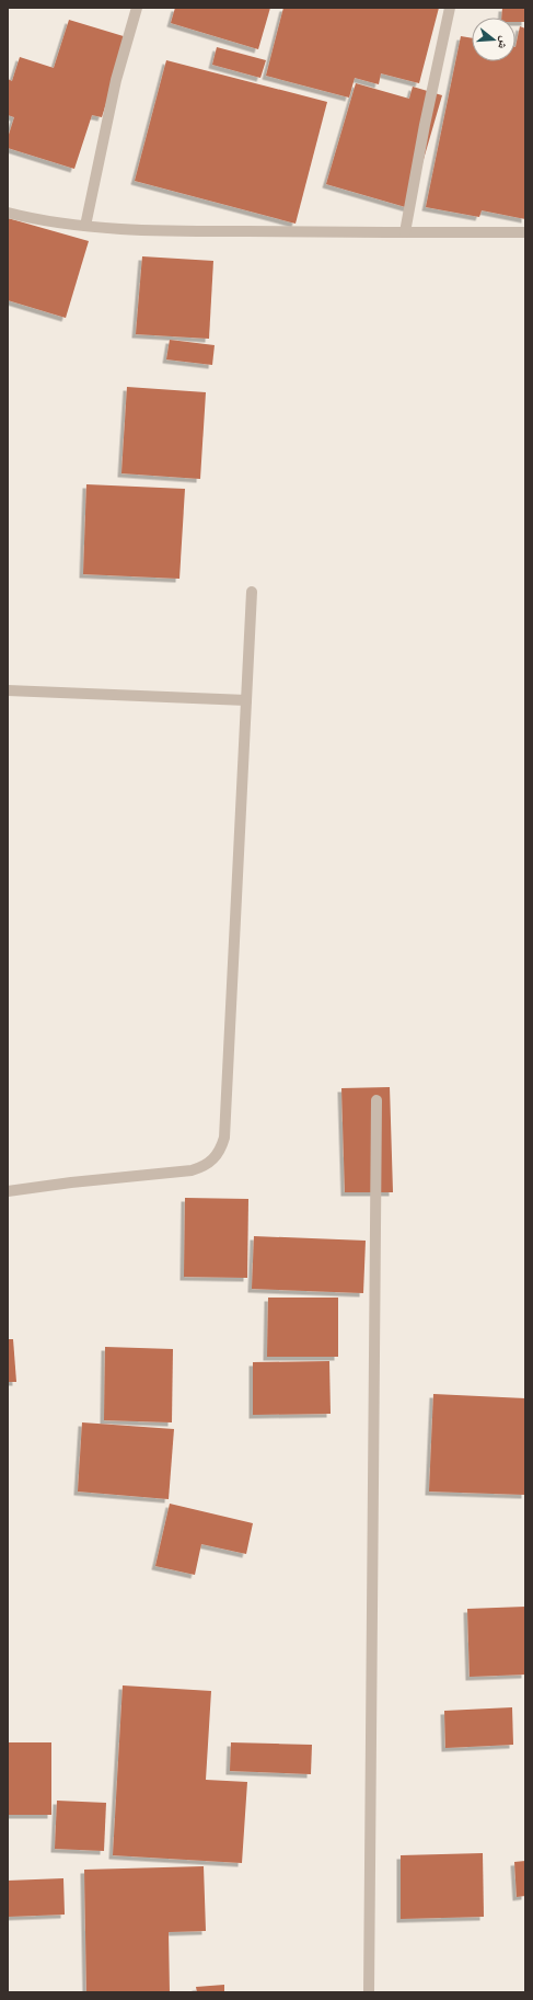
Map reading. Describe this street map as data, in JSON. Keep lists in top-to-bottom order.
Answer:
{
  "north": "right"
}
